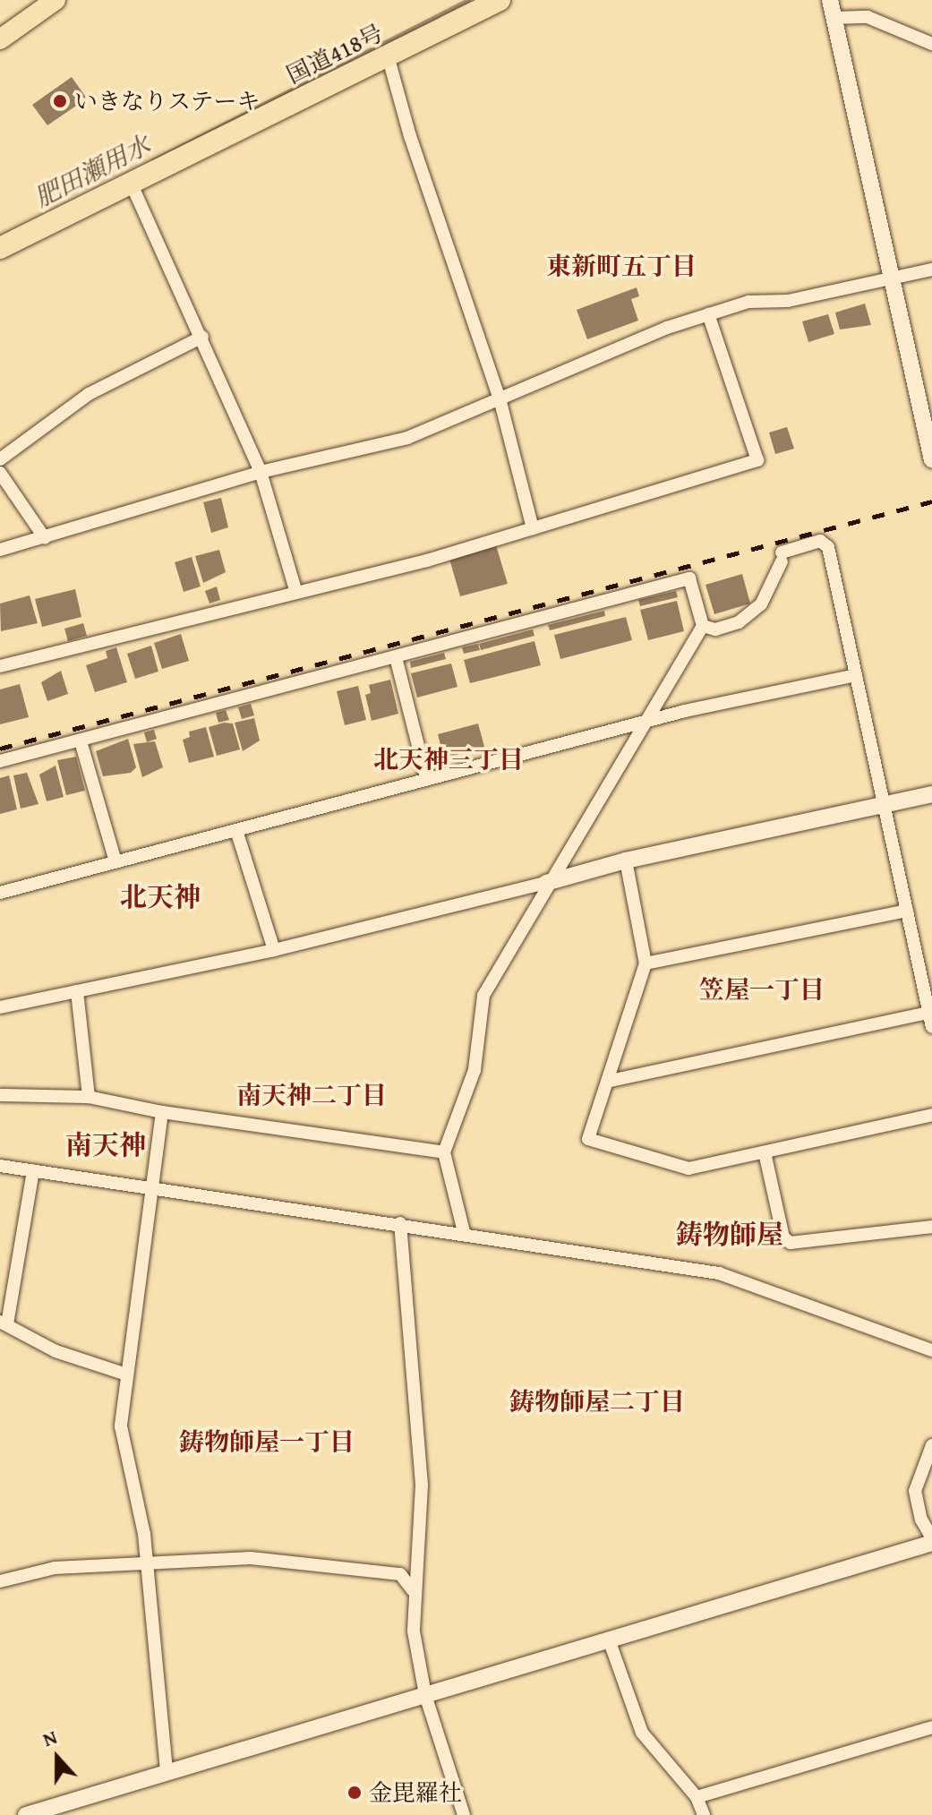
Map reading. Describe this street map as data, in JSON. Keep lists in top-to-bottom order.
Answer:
{
  "streets": {
    "highway": ["国道418号"]
  },
  "districts": [
    "東新町五丁目",
    "北天神三丁目",
    "北天神",
    "笠屋一丁目",
    "南天神二丁目",
    "南天神",
    "鋳物師屋",
    "鋳物師屋二丁目",
    "鋳物師屋一丁目"
  ],
  "water": ["肥田瀬用水"],
  "places": ["いきなりステーキ", "金毘羅社"],
  "north": "top"
}
